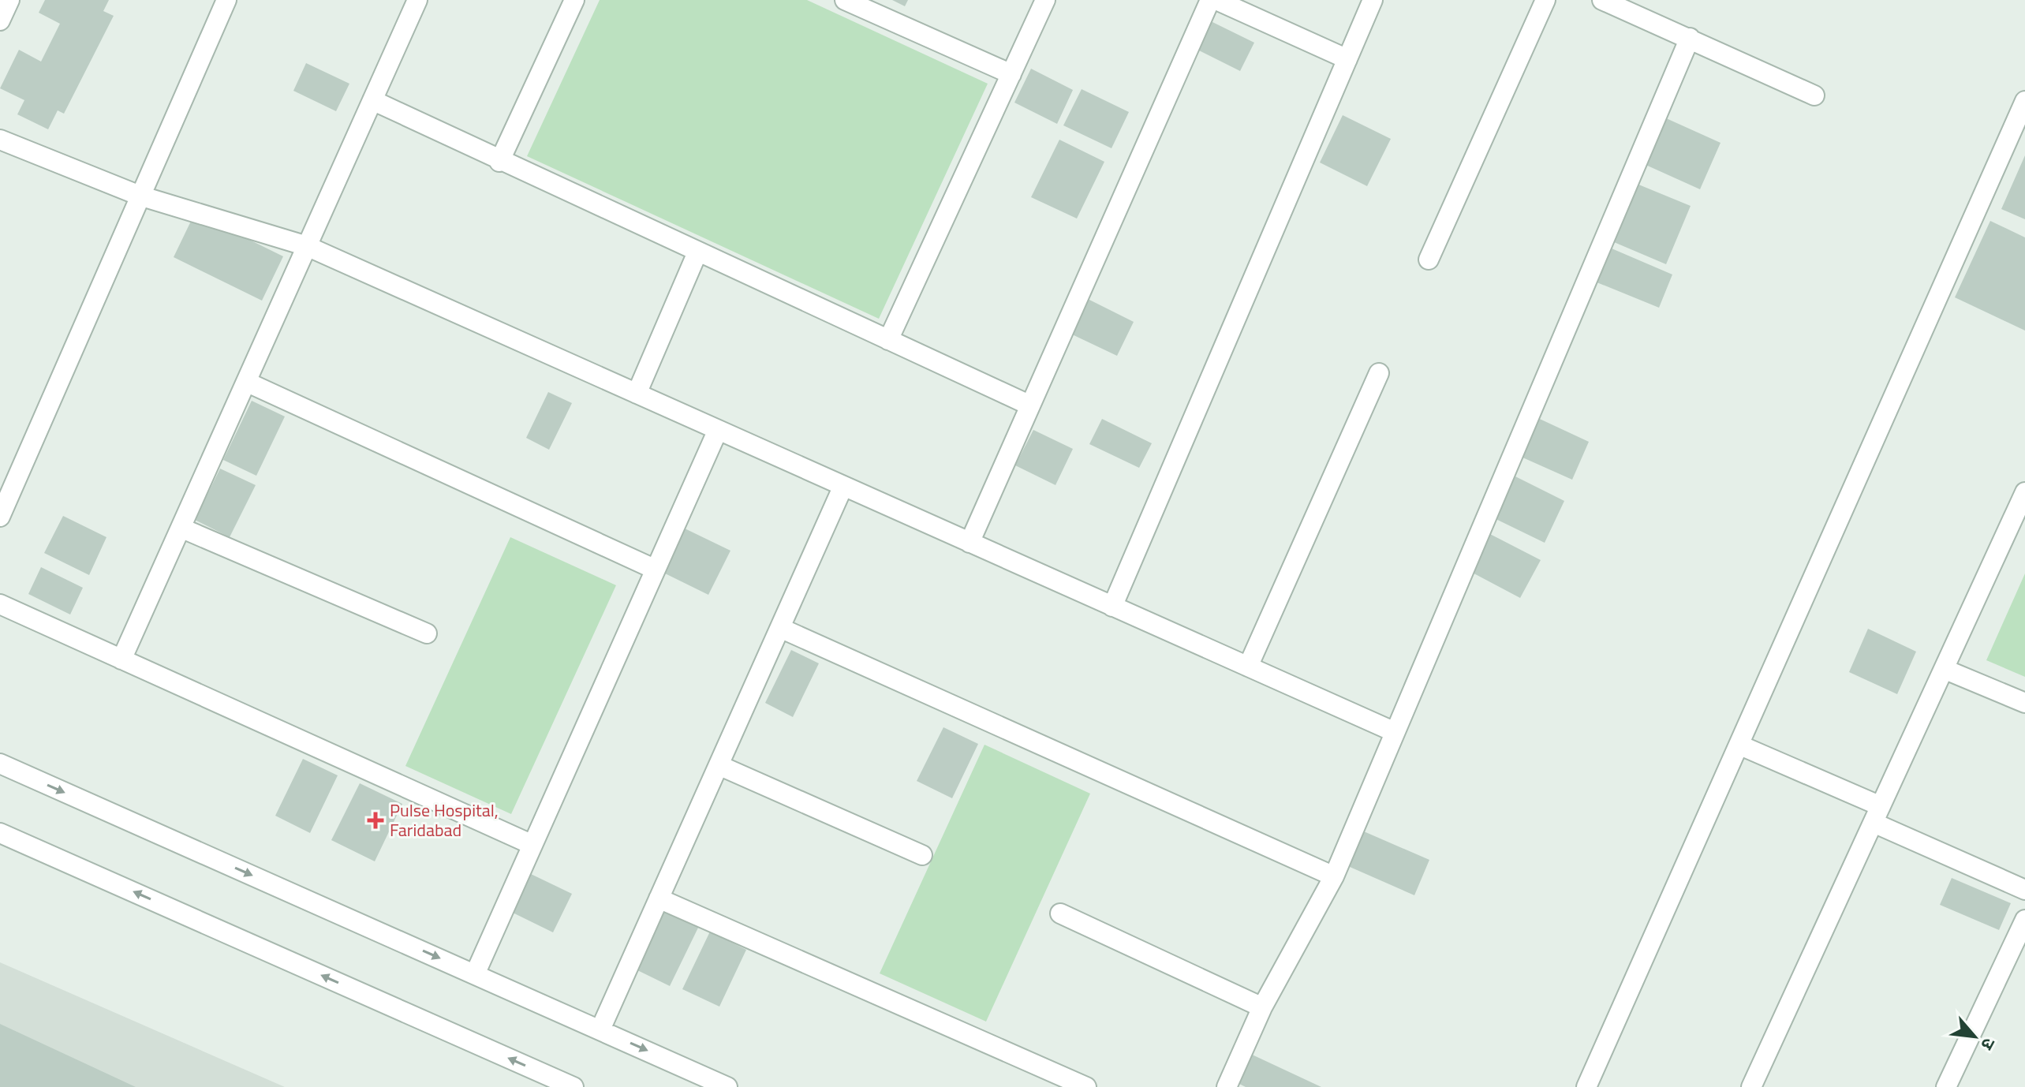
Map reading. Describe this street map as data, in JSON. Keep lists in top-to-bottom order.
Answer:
{
  "places": {
    "health": ["Pulse Hospital, Faridabad"]
  },
  "north": "bottom right"
}
